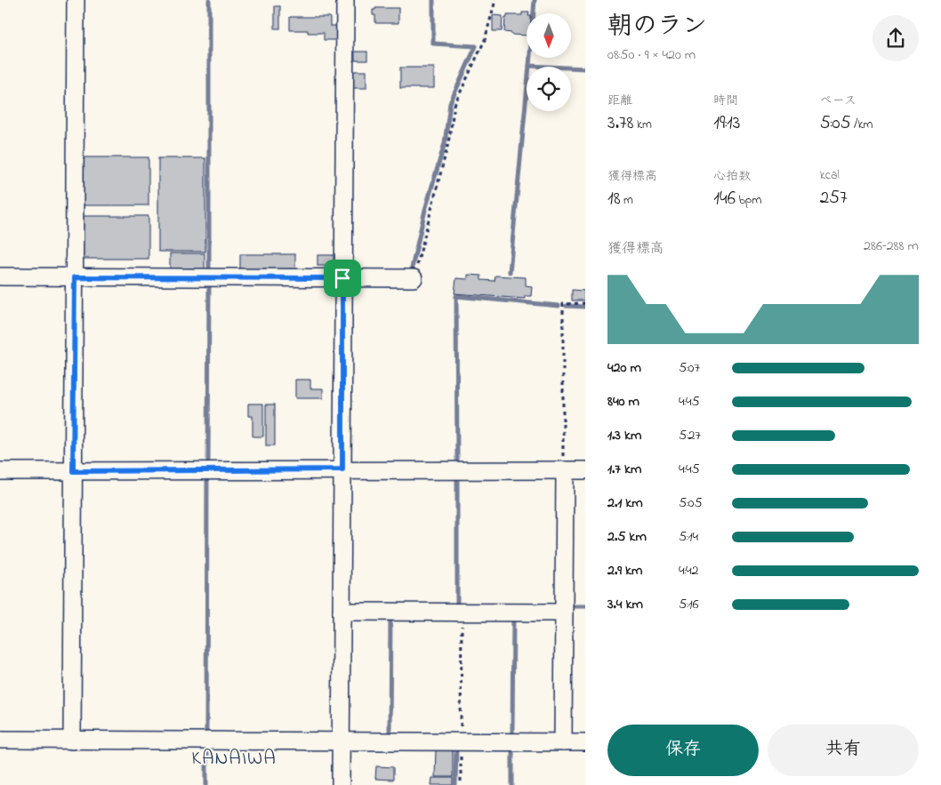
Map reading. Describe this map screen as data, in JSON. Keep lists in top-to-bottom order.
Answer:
{
  "districts": ["KANAIWA"],
  "north": "bottom",
  "page": {
    "heading": ["朝のラン", "08:50 · 9 × 420 m"],
    "stats": [
      ["距離", "3.78 km"],
      ["時間", "19:13"],
      ["ペース", "5:05 /km"],
      ["獲得標高", "18 m"],
      ["心拍数", "146 bpm"],
      ["kcal", "257"]
    ],
    "chart": ["獲得標高", "286–288 m"],
    "list": [
      {
        "name": "420 m",
        "note": "5:07"
      },
      {
        "name": "840 m",
        "note": "4:45"
      },
      {
        "name": "1.3 km",
        "note": "5:27"
      },
      {
        "name": "1.7 km",
        "note": "4:45"
      },
      {
        "name": "2.1 km",
        "note": "5:05"
      },
      {
        "name": "2.5 km",
        "note": "5:14"
      },
      {
        "name": "2.9 km",
        "note": "4:42"
      },
      {
        "name": "3.4 km",
        "note": "5:16"
      }
    ],
    "buttons": ["保存", "共有"]
  }
}
